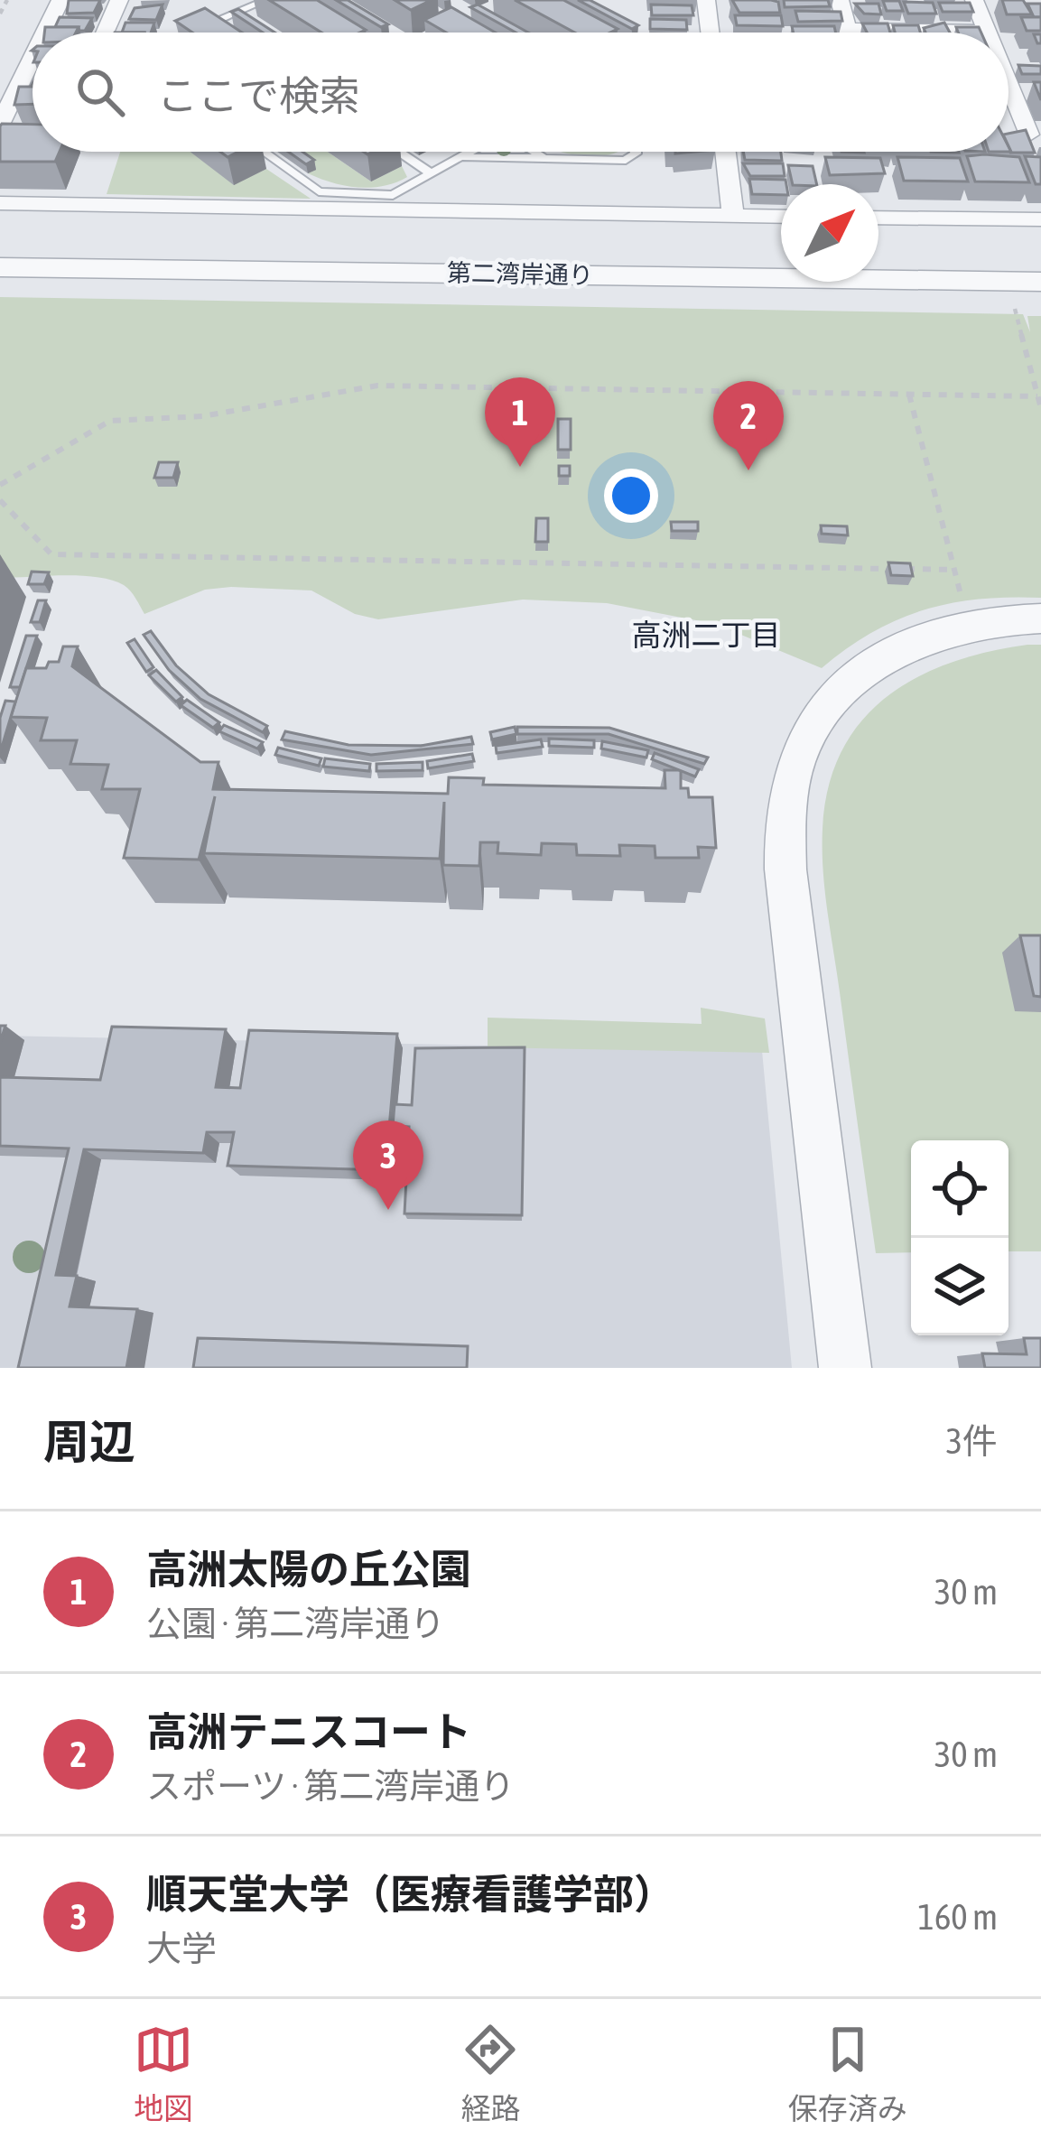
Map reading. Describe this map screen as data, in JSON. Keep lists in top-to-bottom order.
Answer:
{
  "streets": {
    "street": ["第二湾岸通り"]
  },
  "districts": ["高洲二丁目"],
  "north": "top right",
  "page": {
    "search": "ここで検索",
    "pins": ["1", "2", "3"],
    "heading": ["周辺", "3件"],
    "list": [
      {
        "mark": "1",
        "name": "高洲太陽の丘公園",
        "note": "公園 · 第二湾岸通り",
        "value": "30 m"
      },
      {
        "mark": "2",
        "name": "高洲テニスコート",
        "note": "スポーツ · 第二湾岸通り",
        "value": "30 m"
      },
      {
        "mark": "3",
        "name": "順天堂大学（医療看護学部）",
        "note": "大学",
        "value": "160 m"
      }
    ],
    "nav": ["地図", "経路", "保存済み"]
  }
}
